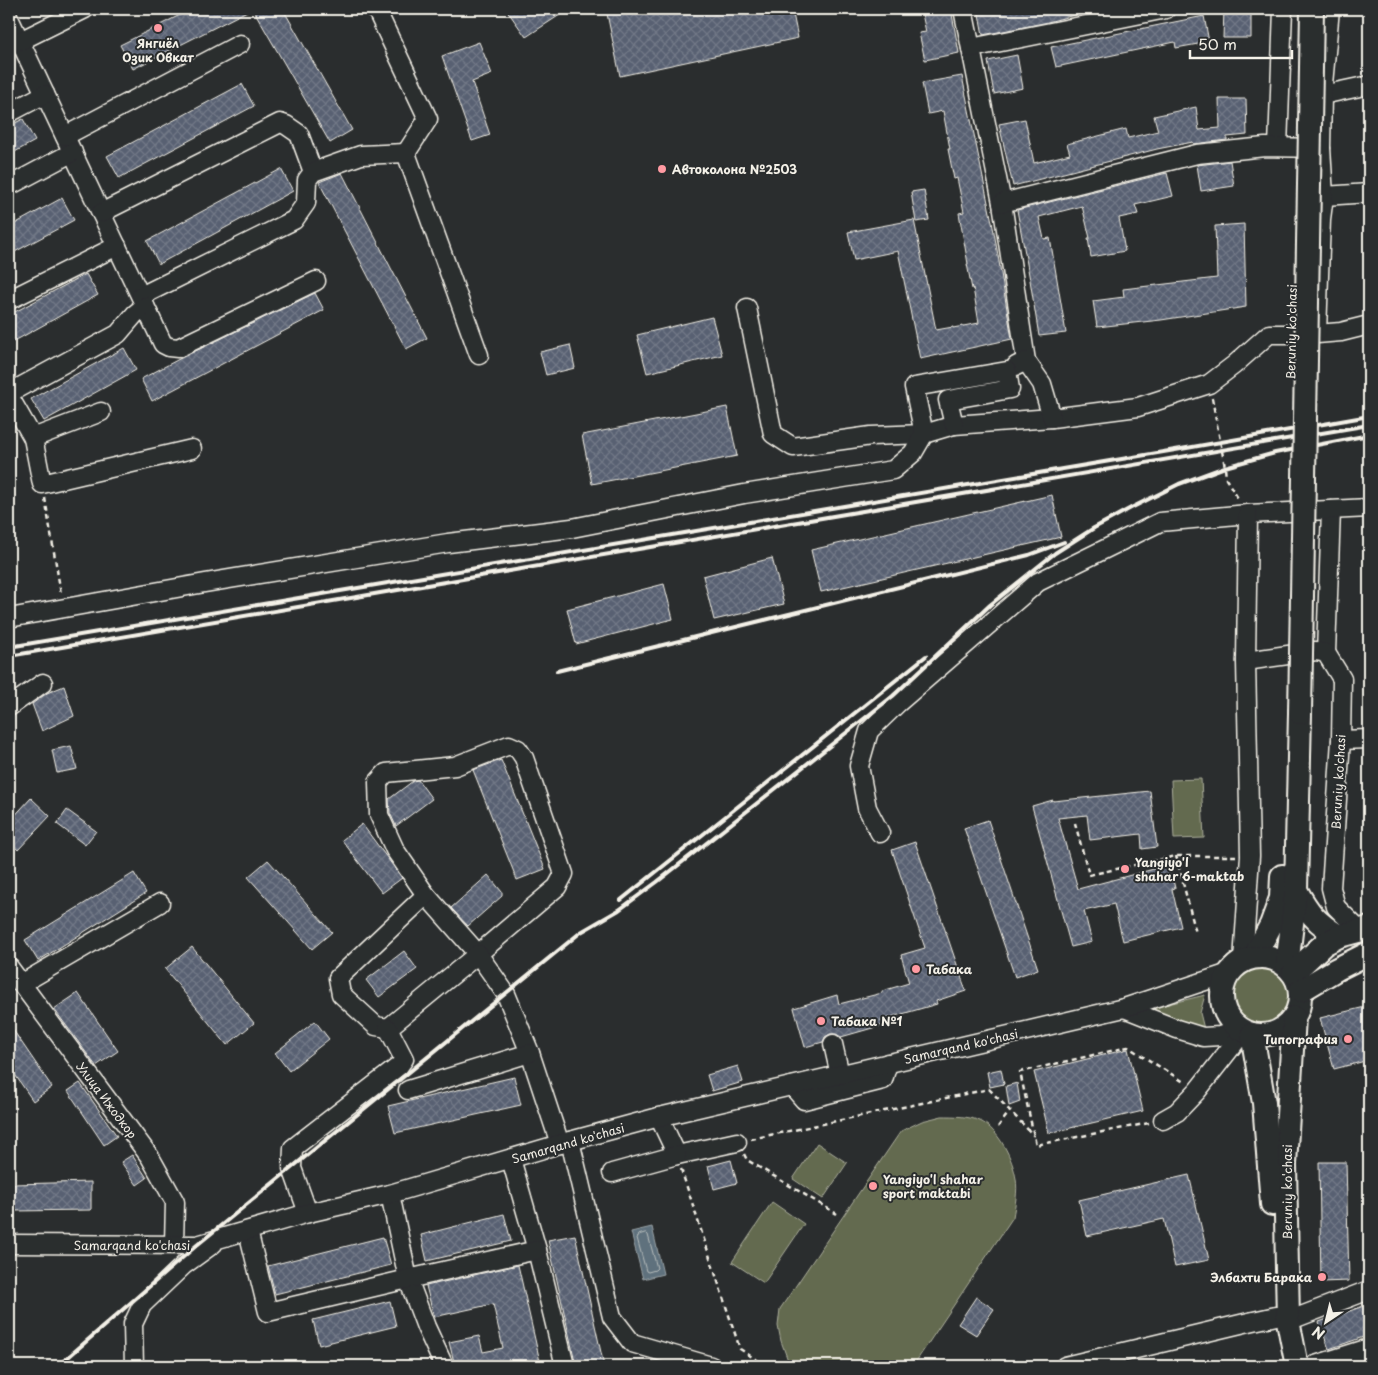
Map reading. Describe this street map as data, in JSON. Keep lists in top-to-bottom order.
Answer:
{
  "streets": {
    "main road": ["Beruniy ko'chasi"],
    "street": ["Samarqand ko'chasi", "Улица Ижодкор"]
  },
  "crossings": [
    ["Beruniy ko'chasi", "Samarqand ko'chasi"],
    ["Samarqand ko'chasi", "Улица Ижодкор"]
  ],
  "places": [
    "Янгиёл Озик Овкат",
    "Автоколона №2503",
    "Yangiyo'l shahar 6-maktab",
    "Табака",
    "Табака №1",
    "Типография",
    "Yangiyo'l shahar sport maktabi",
    "Элбахти Барака"
  ],
  "scale_bar": "50 m",
  "north": "bottom left"
}
